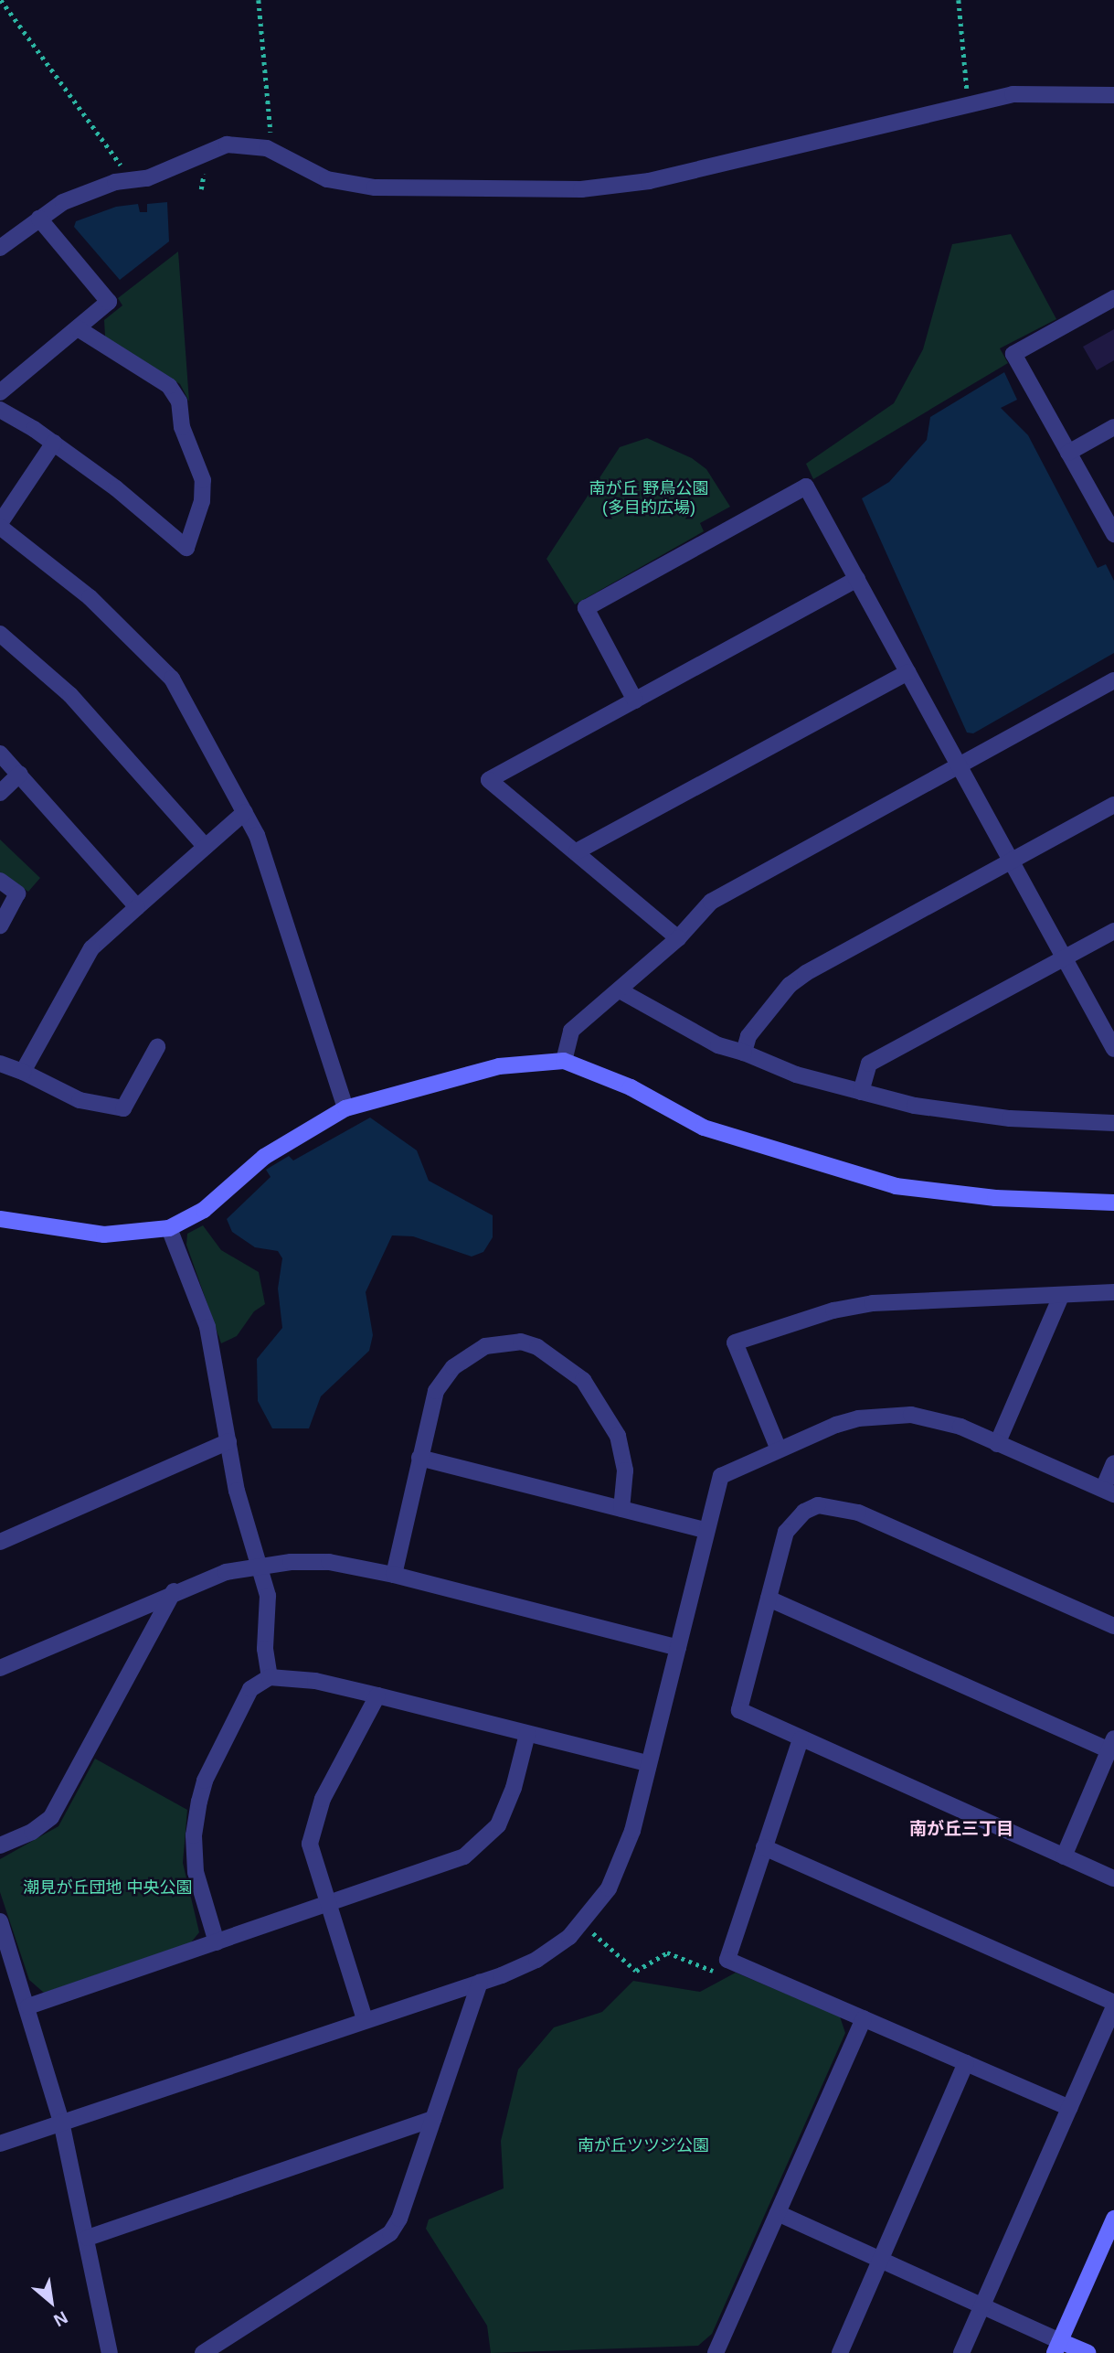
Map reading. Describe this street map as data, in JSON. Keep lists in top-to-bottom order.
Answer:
{
  "districts": ["南が丘三丁目"],
  "parks": ["南が丘 野鳥公園 (多目的広場)", "潮見が丘団地 中央公園", "南が丘ツツジ公園"],
  "north": "bottom right"
}
